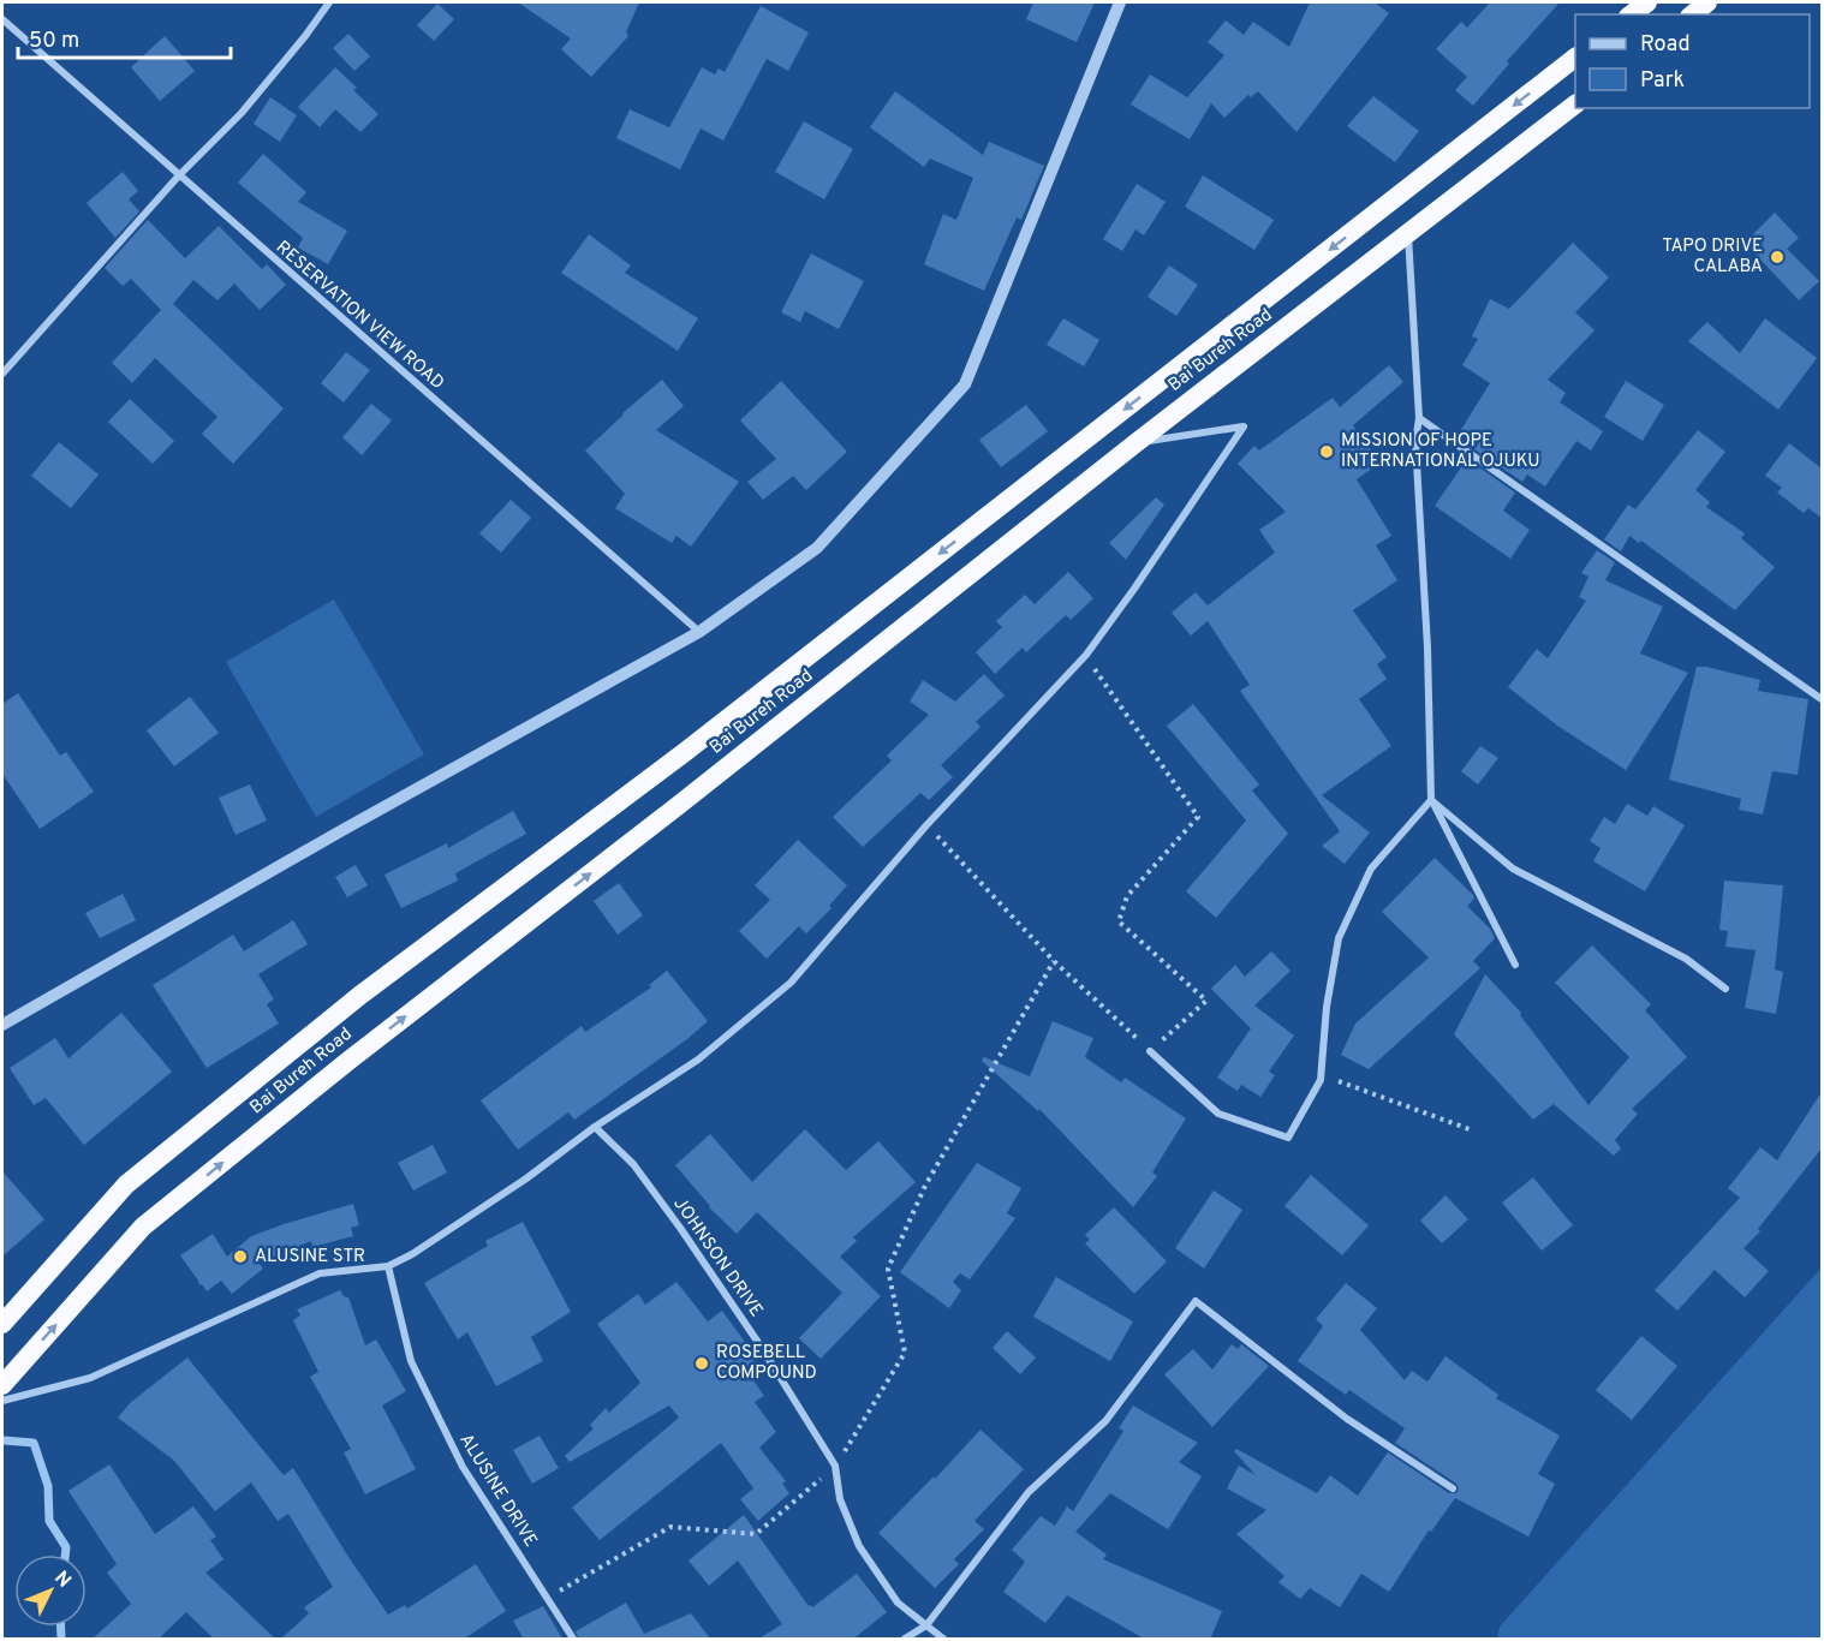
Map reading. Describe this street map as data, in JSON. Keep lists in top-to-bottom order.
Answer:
{
  "streets": {
    "highway": ["Bai Bureh Road"],
    "street": ["RESERVATION VIEW ROAD", "JOHNSON DRIVE", "ALUSINE DRIVE"]
  },
  "places": [
    "TAPO DRIVE CALABA",
    "MISSION OF HOPE INTERNATIONAL OJUKU",
    "ALUSINE STR",
    "ROSEBELL COMPOUND"
  ],
  "legend": ["Road", "Park"],
  "scale_bar": "50 m",
  "north": "top right"
}
